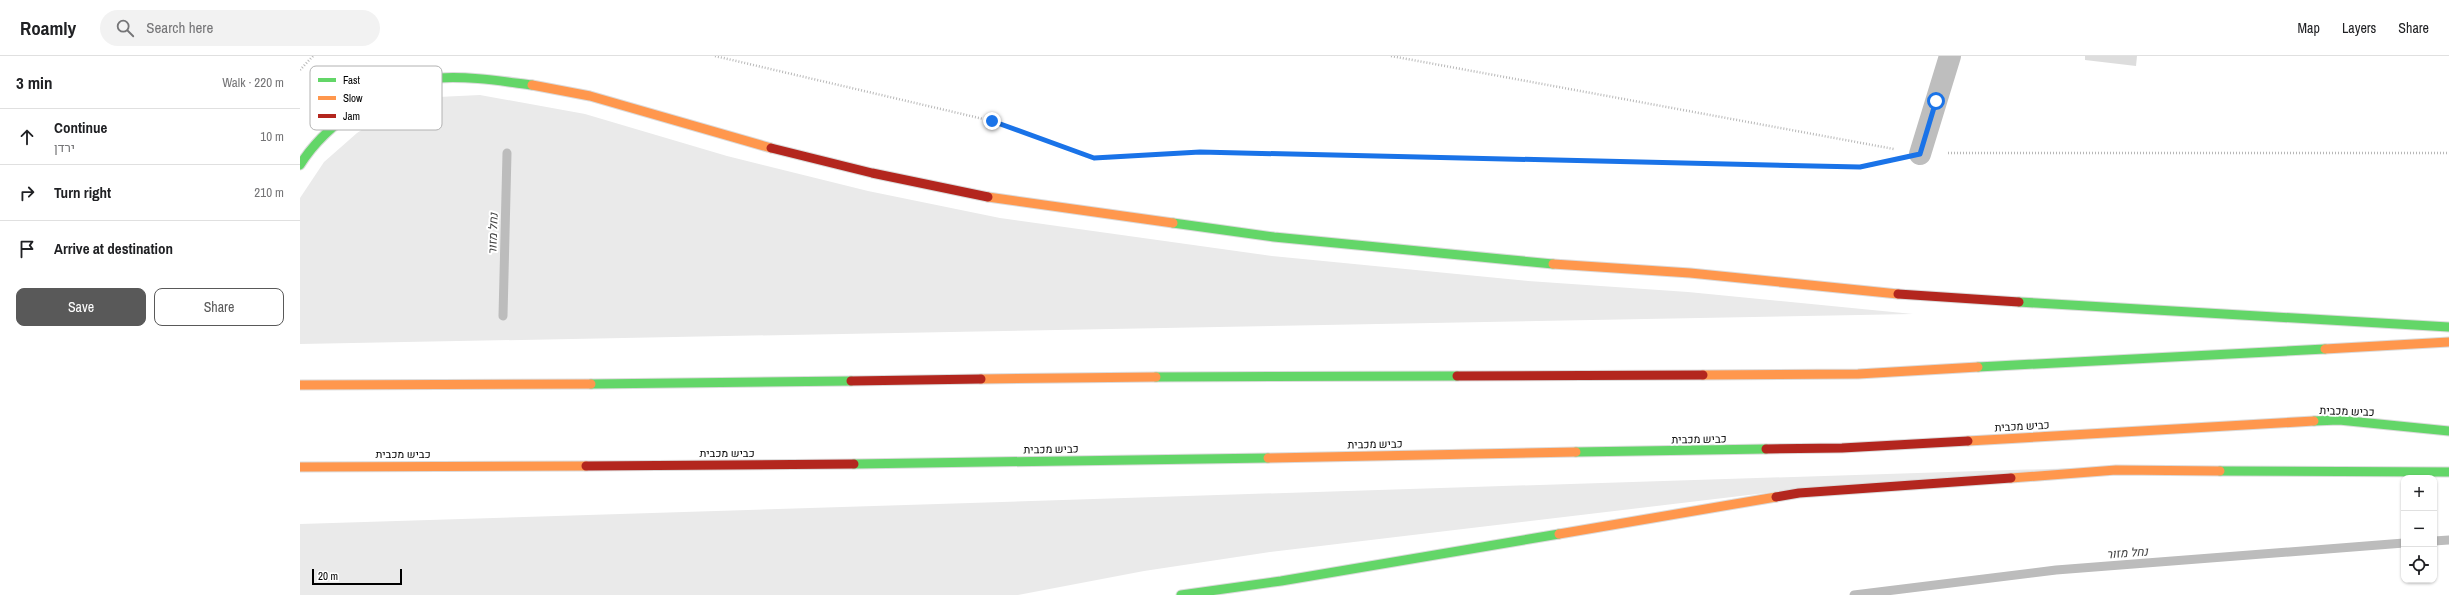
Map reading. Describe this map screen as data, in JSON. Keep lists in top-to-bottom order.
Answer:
{
  "streets": {
    "highway": ["כביש מכבית"]
  },
  "water": ["נחל מזור"],
  "legend": ["Fast", "Slow", "Jam"],
  "scale_bar": "20 m",
  "page": {
    "header": "Roamly",
    "search": "Search here",
    "nav": ["Map", "Layers", "Share"],
    "heading": ["3 min", "Walk · 220 m"],
    "list": [
      ["Continue", "ירדן", "10 m"],
      ["Turn right", "210 m"],
      "Arrive at destination"
    ],
    "buttons": ["Save", "Share"],
    "map_buttons": ["+", "−"],
    "scale": "20 m"
  }
}
